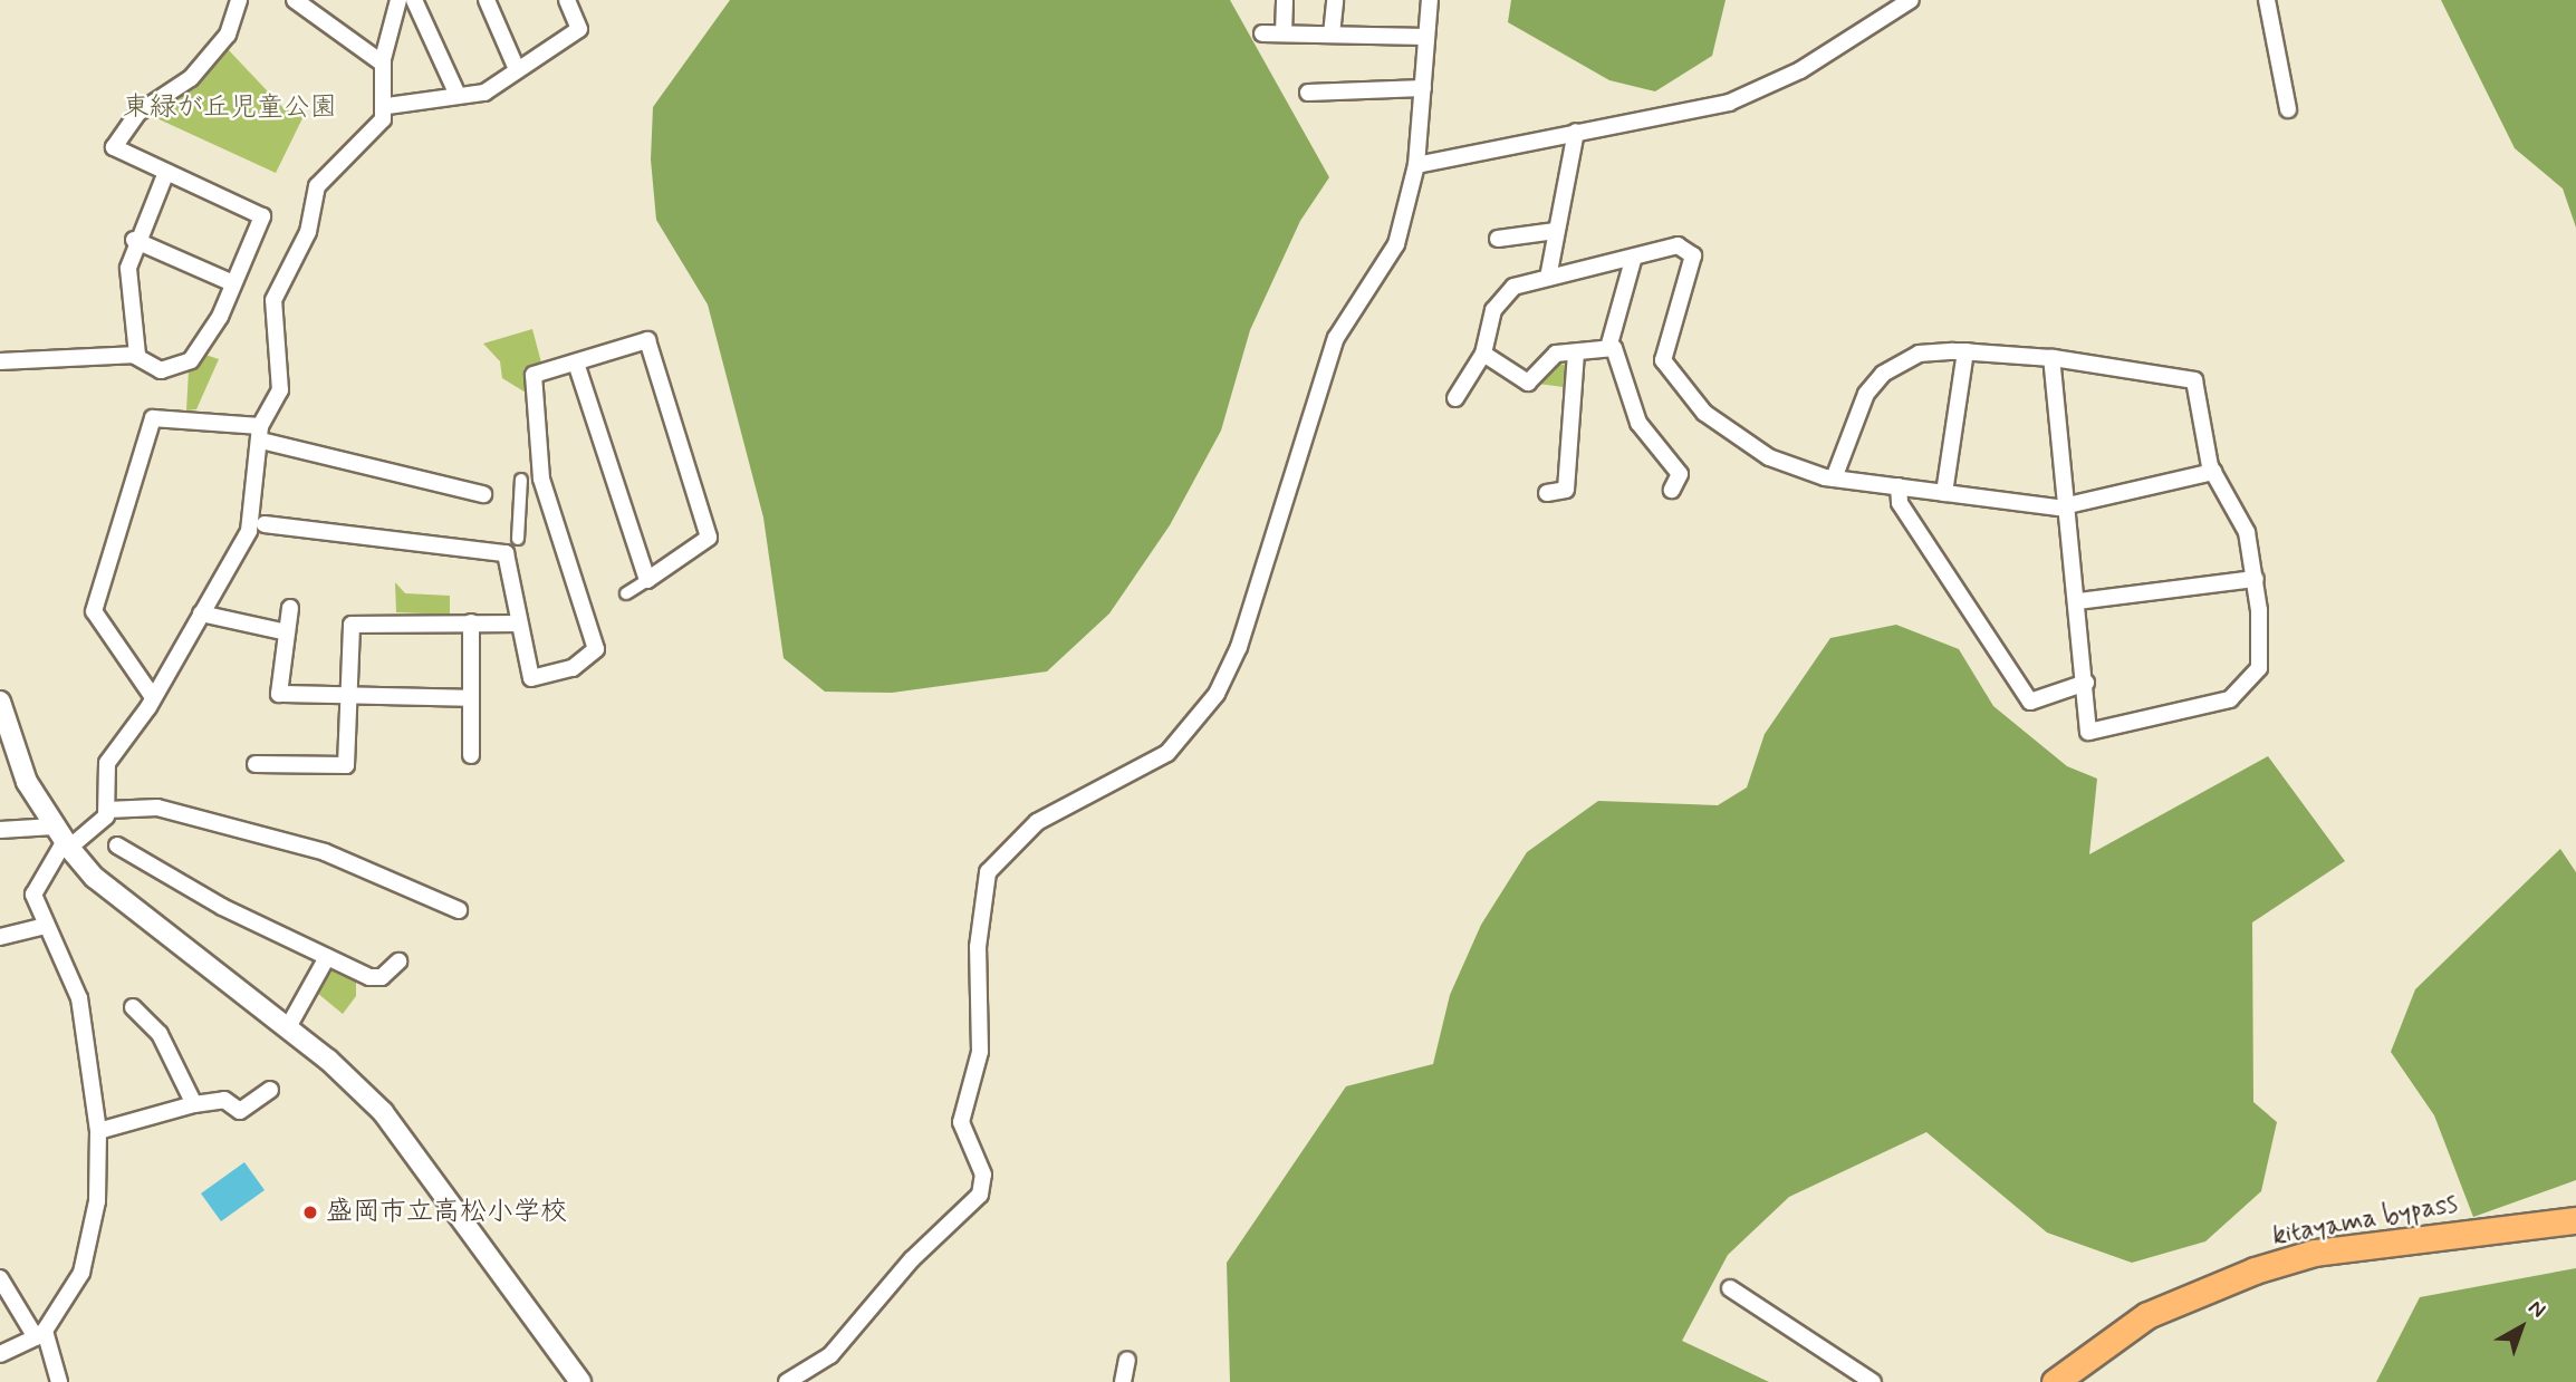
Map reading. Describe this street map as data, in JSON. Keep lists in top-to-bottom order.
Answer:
{
  "streets": {
    "highway": ["kitayama bypass"]
  },
  "parks": ["東緑が丘児童公園"],
  "places": ["盛岡市立高松小学校"],
  "north": "top right"
}
